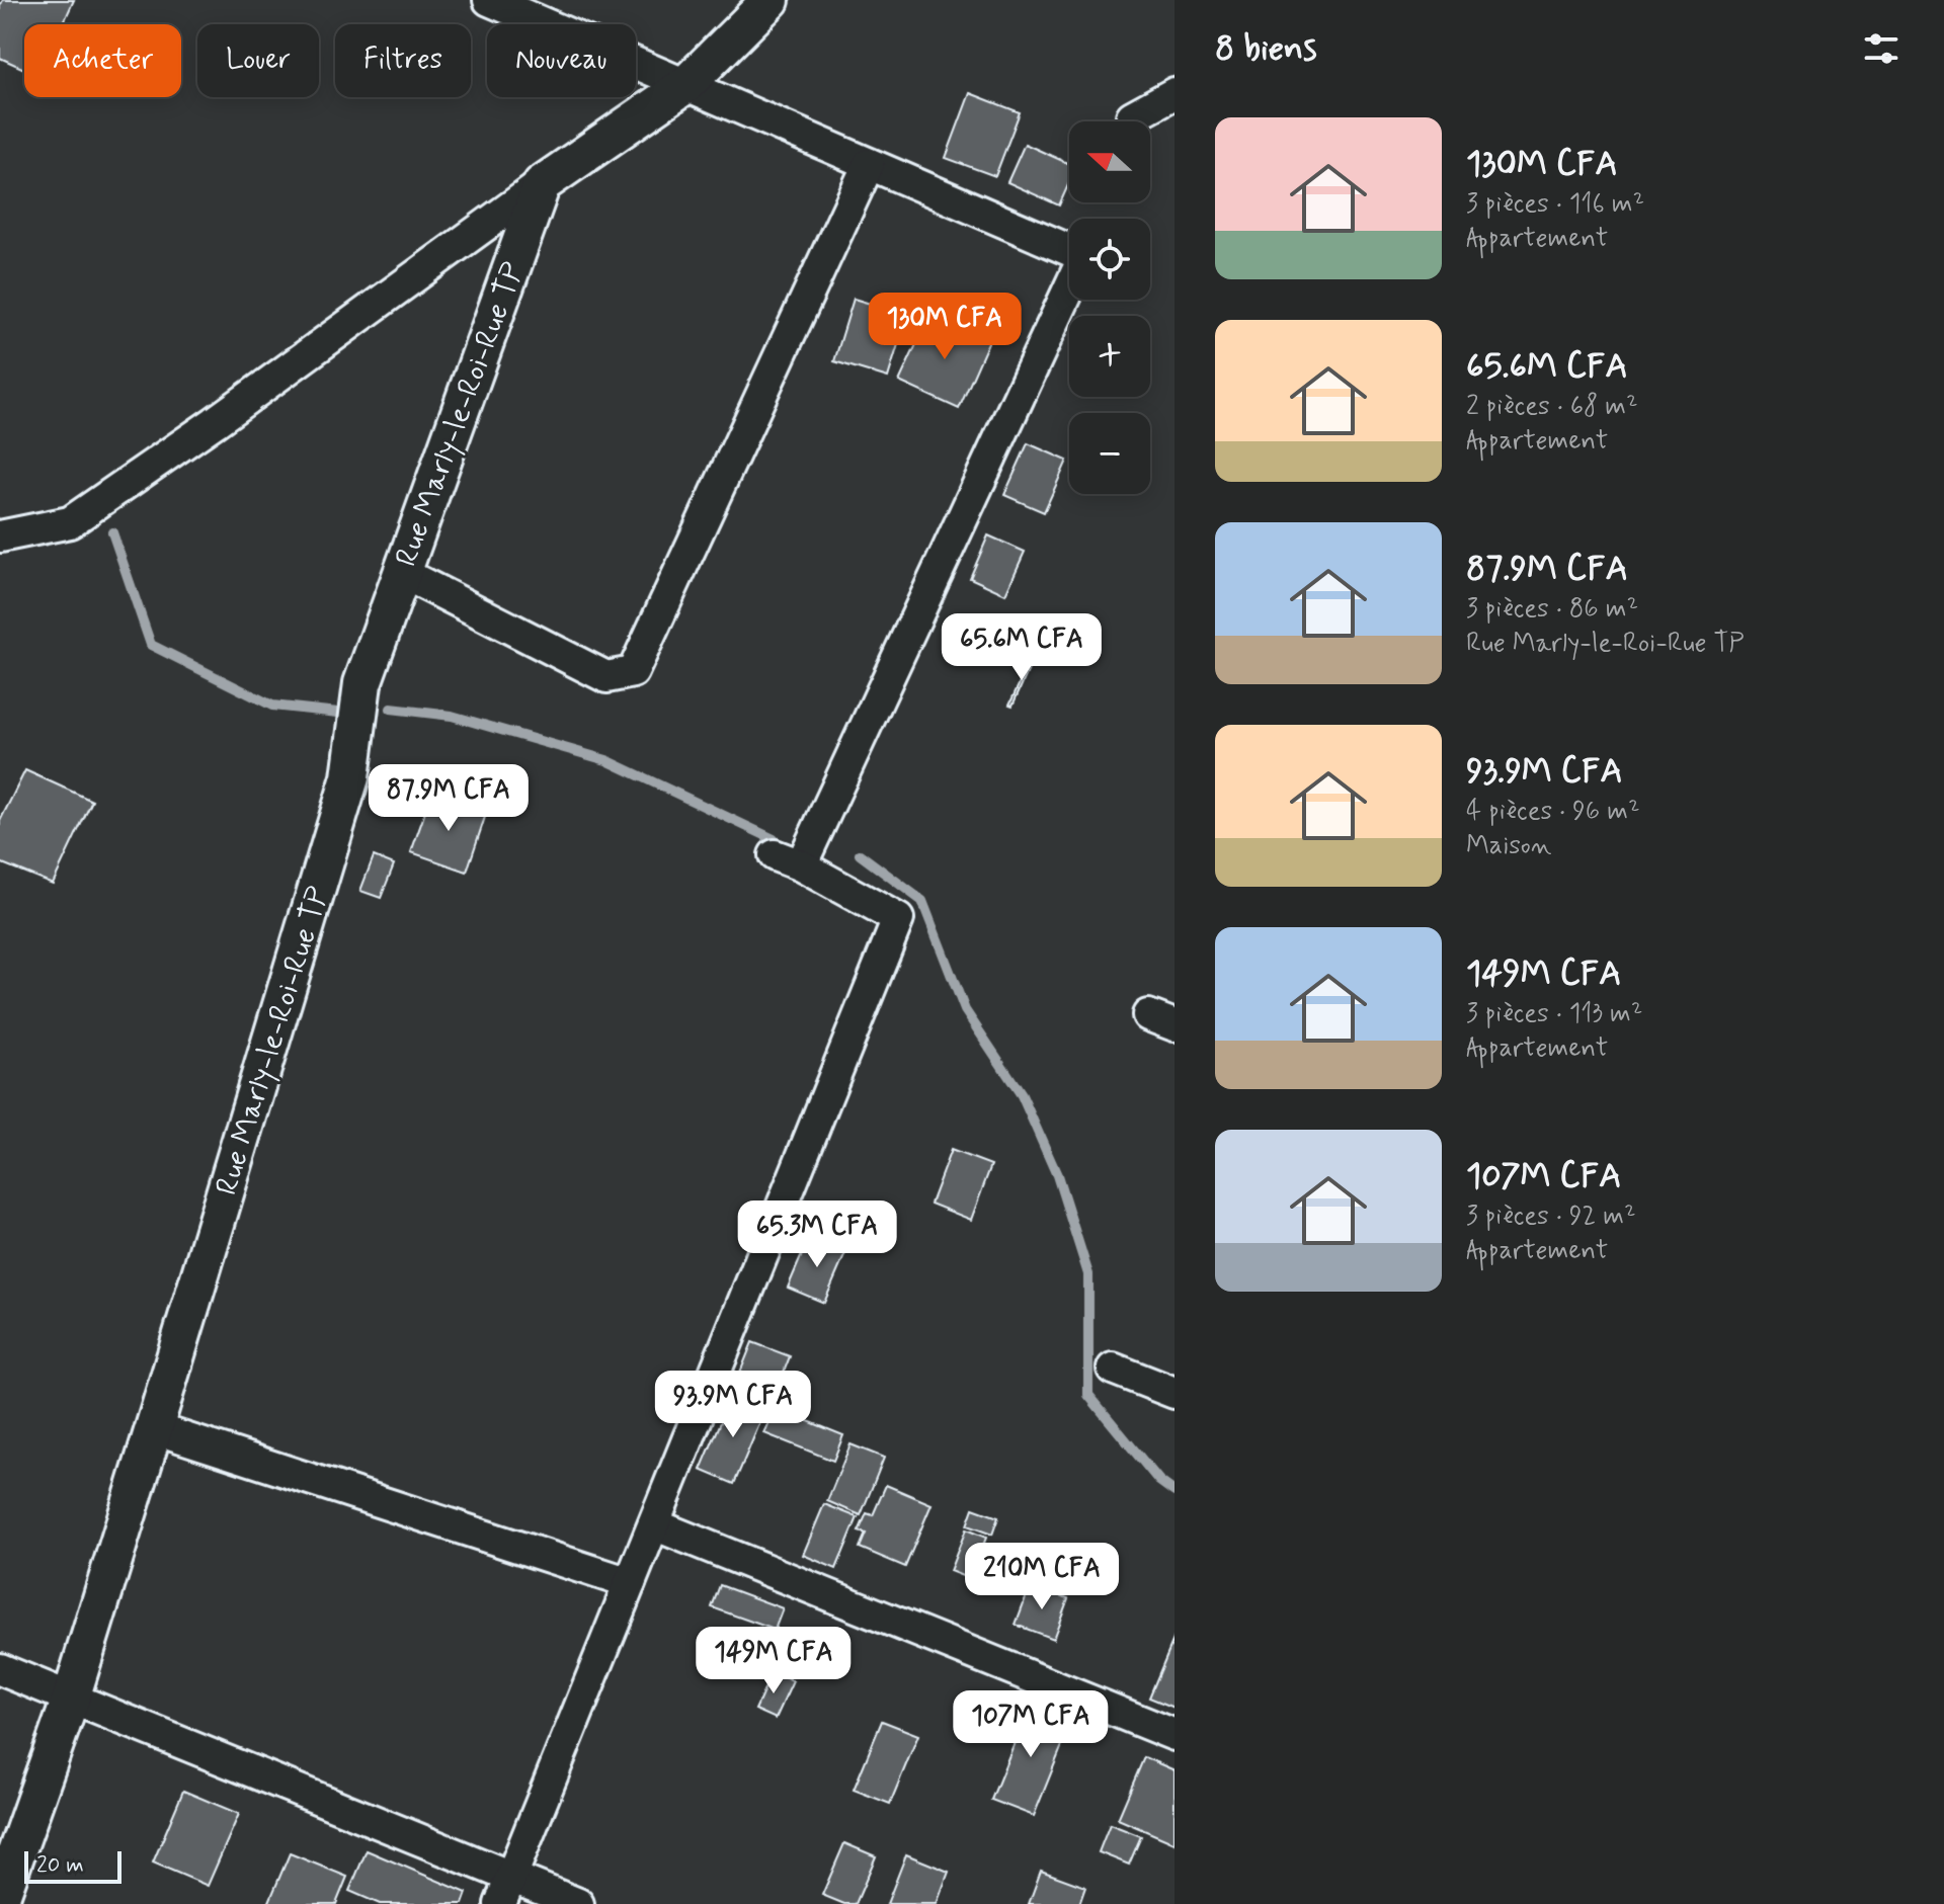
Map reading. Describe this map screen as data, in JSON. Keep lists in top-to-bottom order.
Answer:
{
  "streets": {
    "street": ["Rue Marly-le-Roi-Rue TP"]
  },
  "scale_bar": "20 m",
  "north": "left",
  "page": {
    "heading": "8 biens",
    "chip": [
      "Acheter",
      "Louer",
      "Filtres",
      "Nouveau"
    ],
    "list": [
      {
        "name": "130M CFA",
        "note": "3 pièces · 116 m² · Appartement"
      },
      {
        "name": "65.6M CFA",
        "note": "2 pièces · 68 m² · Appartement"
      },
      {
        "name": "87.9M CFA",
        "note": "3 pièces · 86 m² · Rue Marly-le-Roi-Rue TP"
      },
      {
        "name": "93.9M CFA",
        "note": "4 pièces · 96 m² · Maison"
      },
      {
        "name": "149M CFA",
        "note": "3 pièces · 113 m² · Appartement"
      },
      {
        "name": "107M CFA",
        "note": "3 pièces · 92 m² · Appartement"
      }
    ],
    "map_buttons": ["+", "−"],
    "price": [
      "130M CFA",
      "65.6M CFA",
      "87.9M CFA",
      "65.3M CFA",
      "93.9M CFA",
      "210M CFA",
      "149M CFA",
      "107M CFA"
    ],
    "scale": "20 m"
  }
}
